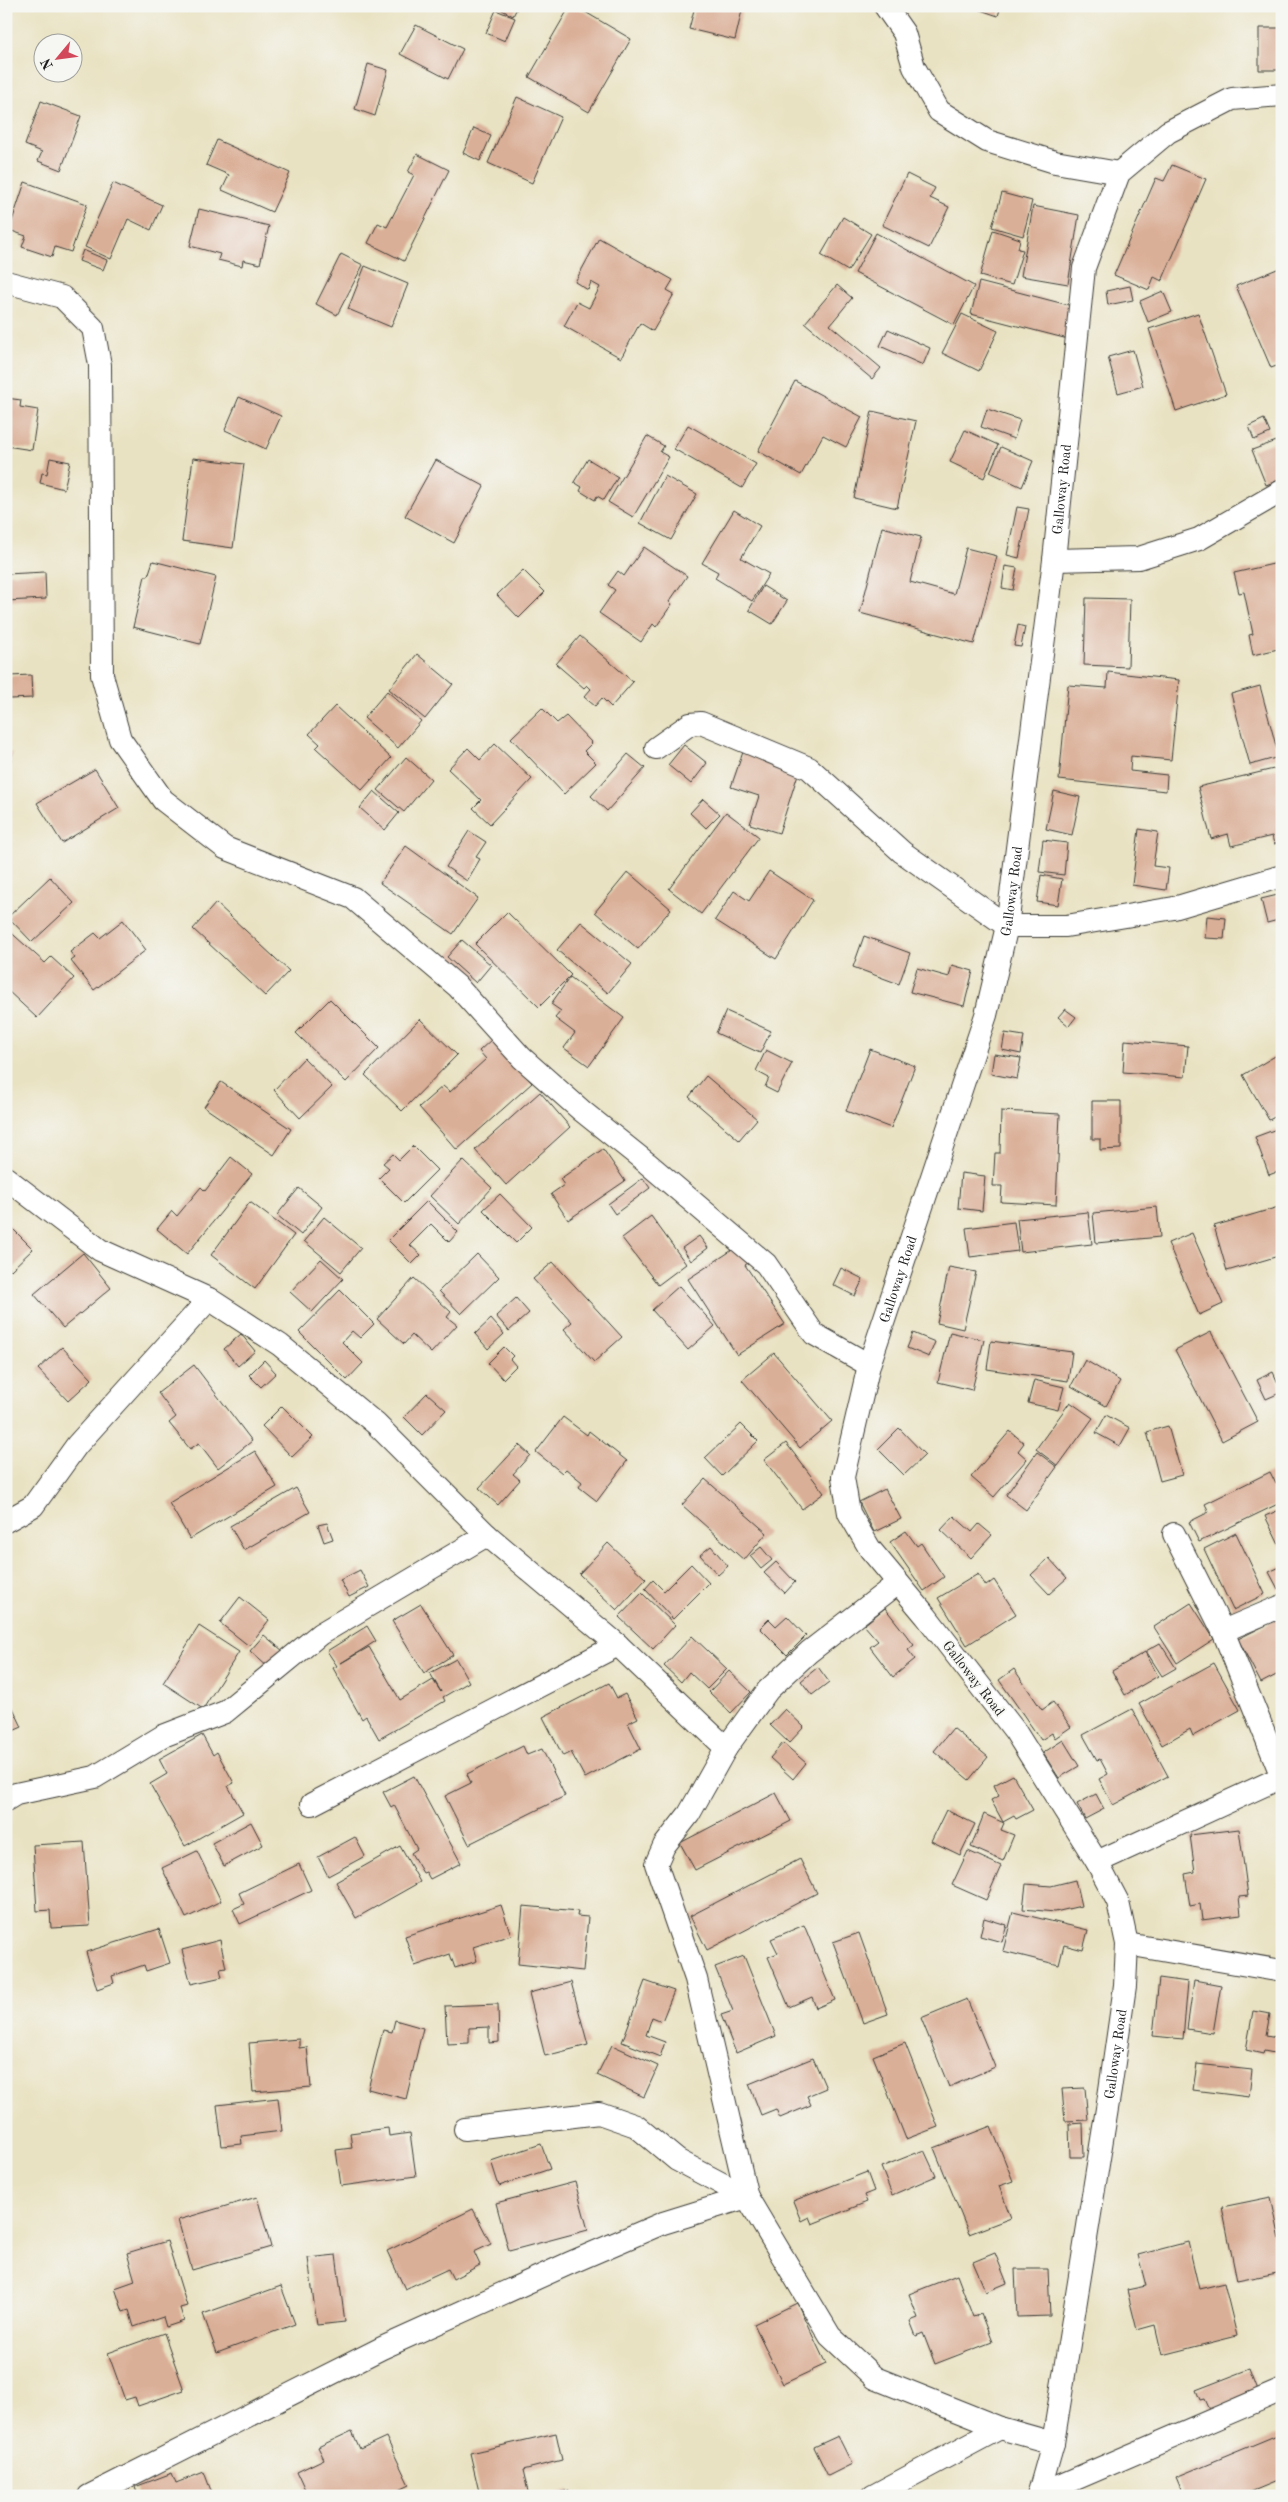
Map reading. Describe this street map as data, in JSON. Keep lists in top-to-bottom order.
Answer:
{
  "streets": {
    "street": ["Galloway Road"]
  },
  "north": "bottom left"
}
